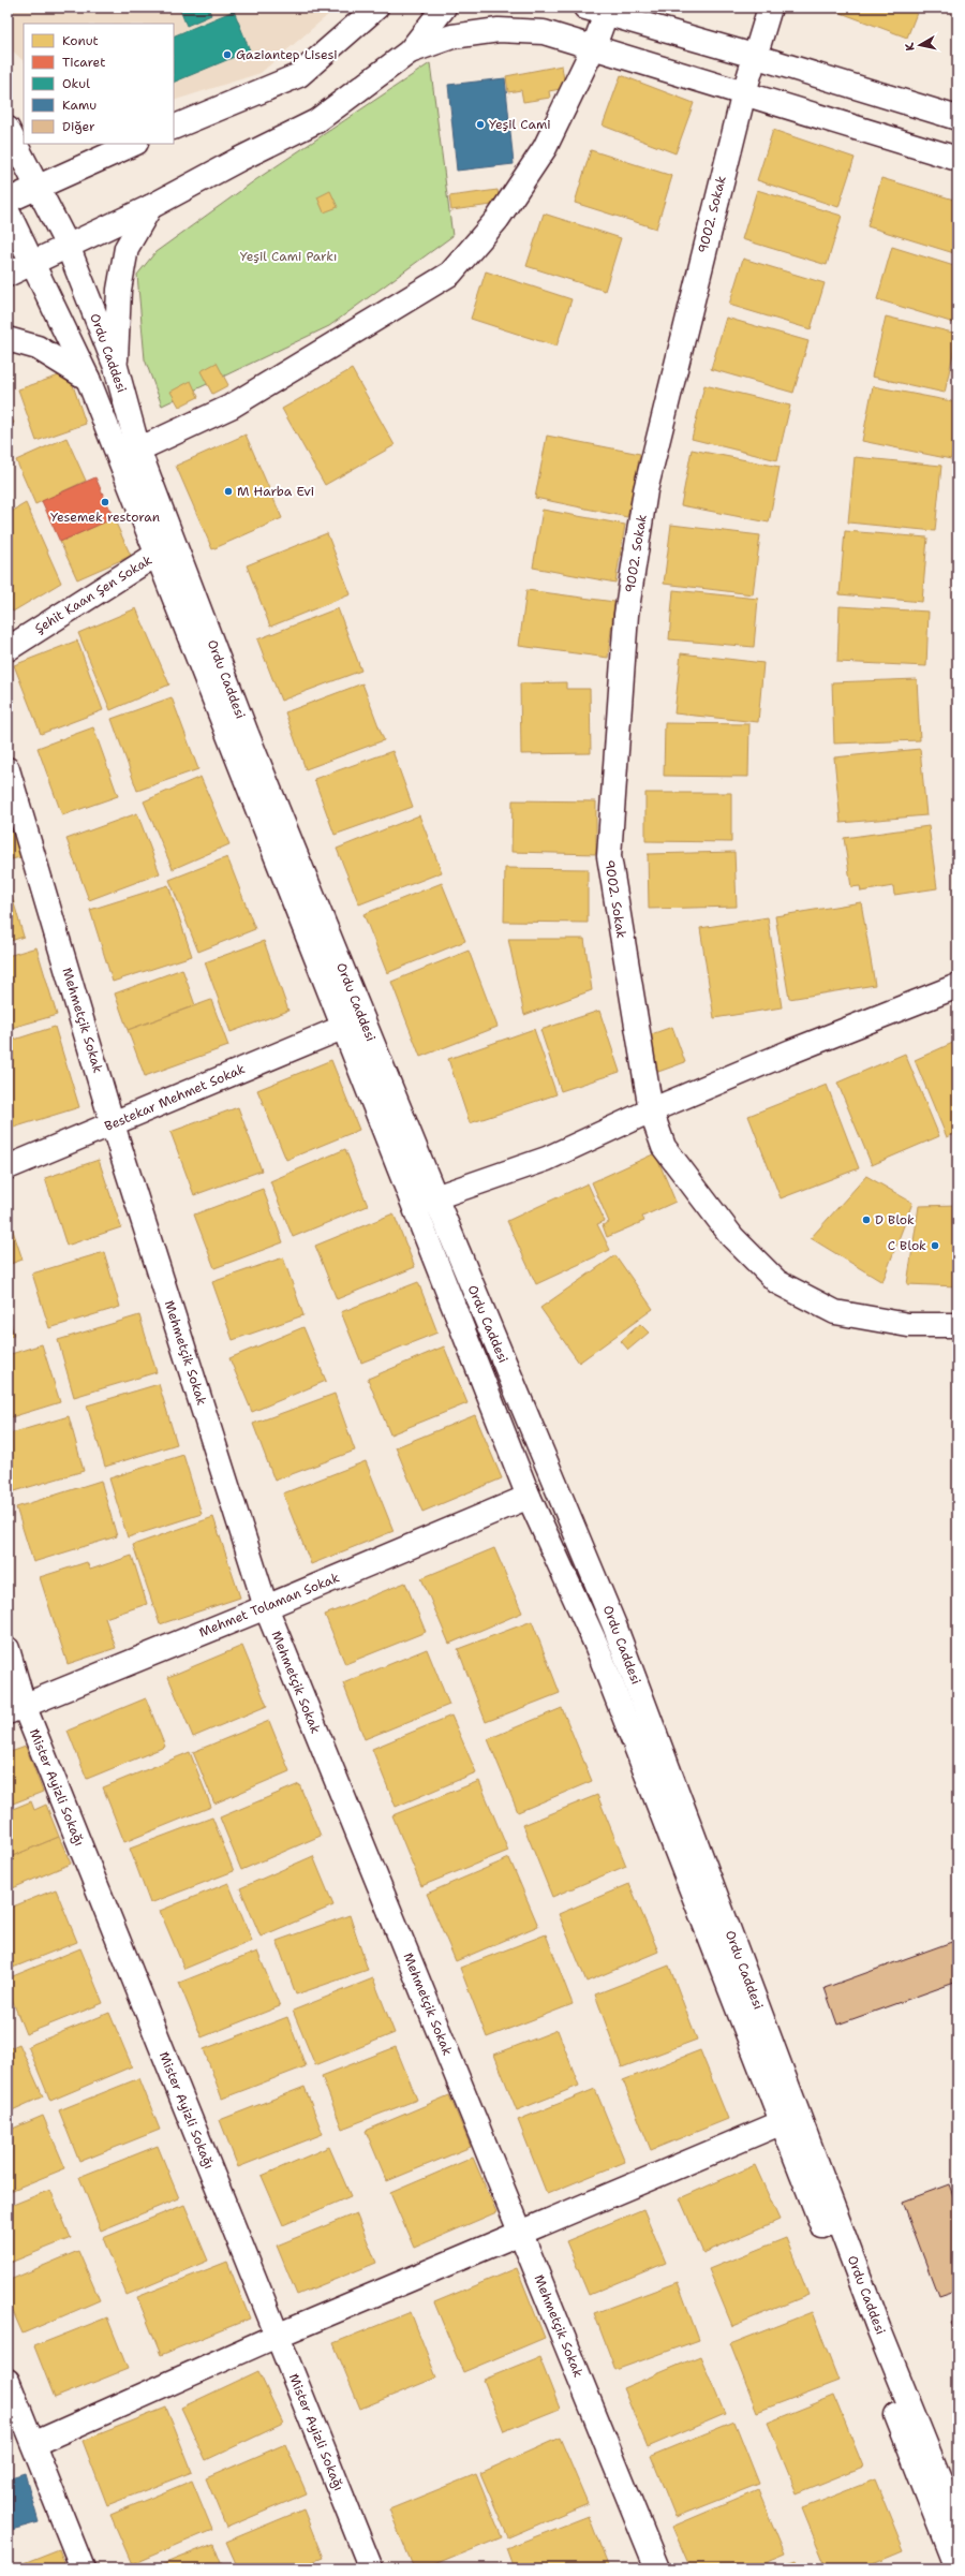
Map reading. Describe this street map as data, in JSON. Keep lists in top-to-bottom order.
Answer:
{
  "streets": {
    "street": [
      "9002. Sokak",
      "Ordu Caddesi",
      "Şehit Kaan Şen Sokak",
      "Mehmetçik Sokak",
      "Bestekar Mehmet Sokak",
      "Mehmet Tolaman Sokak",
      "Mister Ayizli Sokağı"
    ]
  },
  "crossings": [
    ["Ordu Caddesi", "Şehit Kaan Şen Sokak"],
    ["Ordu Caddesi", "Bestekar Mehmet Sokak"],
    ["Ordu Caddesi", "Mehmet Tolaman Sokak"],
    ["Mehmetçik Sokak", "Bestekar Mehmet Sokak"],
    ["Mehmetçik Sokak", "Mehmet Tolaman Sokak"],
    ["Mehmet Tolaman Sokak", "Mister Ayizli Sokağı"]
  ],
  "parks": ["Yeşil Cami Parkı"],
  "places": [
    "Gaziantep Lisesi",
    "Yeşil Cami",
    "M Harba Evi",
    "Yesemek restoran",
    "D Blok",
    "C Blok"
  ],
  "legend": [
    "Konut",
    "Ticaret",
    "Okul",
    "Kamu",
    "Diğer"
  ],
  "north": "left"
}
